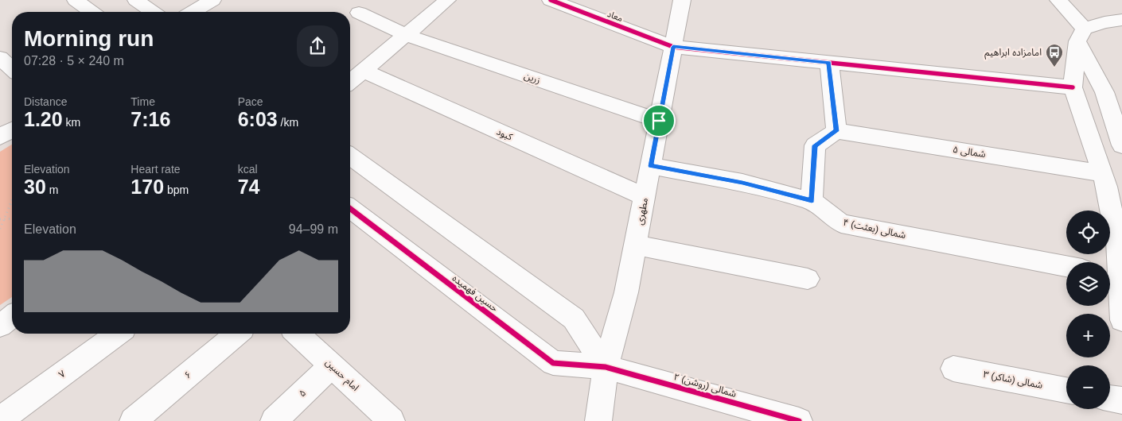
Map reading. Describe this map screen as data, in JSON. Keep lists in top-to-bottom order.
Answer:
{
  "streets": {
    "street": [
      "معاد",
      "زرین",
      "کبود",
      "۵ شمالی",
      "مطهری",
      "۴ شمالی (بعثت)",
      "حسین فهمیده",
      "۷",
      "۶",
      "امام حسین",
      "۳ شمالی (شاکر)",
      "۲ شمالی (روشن)",
      "۵"
    ]
  },
  "crossings": [
    ["معاد", "مطهری"],
    ["زرین", "مطهری"],
    ["کبود", "مطهری"],
    ["مطهری", "۴ شمالی (بعثت)"],
    ["مطهری", "حسین فهمیده"],
    ["مطهری", "۲ شمالی (روشن)"],
    ["حسین فهمیده", "۲ شمالی (روشن)"],
    ["امام حسین", "۵"]
  ],
  "places": {
    "bus stop": ["امامزاده ابراهیم"]
  },
  "page": {
    "heading": ["Morning run", "07:28 · 5 × 240 m"],
    "stats": [
      ["Distance", "1.20 km"],
      ["Time", "7:16"],
      ["Pace", "6:03 /km"],
      ["Elevation", "30 m"],
      ["Heart rate", "170 bpm"],
      ["kcal", "74"]
    ],
    "map_buttons": ["+", "−"],
    "chart": ["Elevation", "94–99 m"]
  }
}
